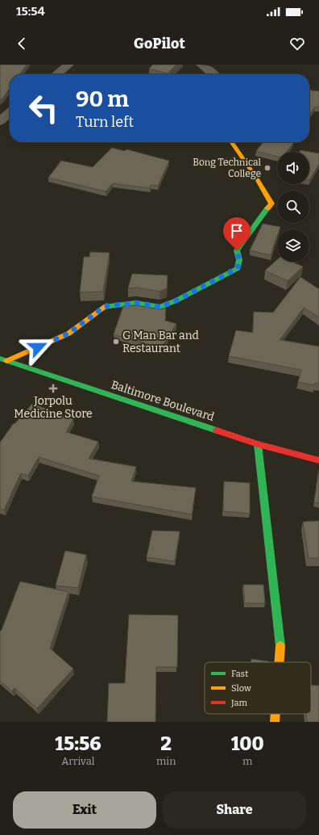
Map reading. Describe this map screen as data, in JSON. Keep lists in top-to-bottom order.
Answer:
{
  "streets": {
    "main road": ["Baltimore Boulevard"]
  },
  "places": {
    "other": ["Bong Technical College", "G Man Bar and Restaurant"],
    "health": ["Jorpolu Medicine Store"]
  },
  "legend": ["Fast", "Slow", "Jam"],
  "page": {
    "status": "15:54",
    "header": "GoPilot",
    "turn": ["90 m", "Turn left"],
    "eta": [
      "15:56",
      "Arrival",
      "2",
      "min",
      "100",
      "m"
    ],
    "buttons": ["Exit", "Share"]
  }
}
